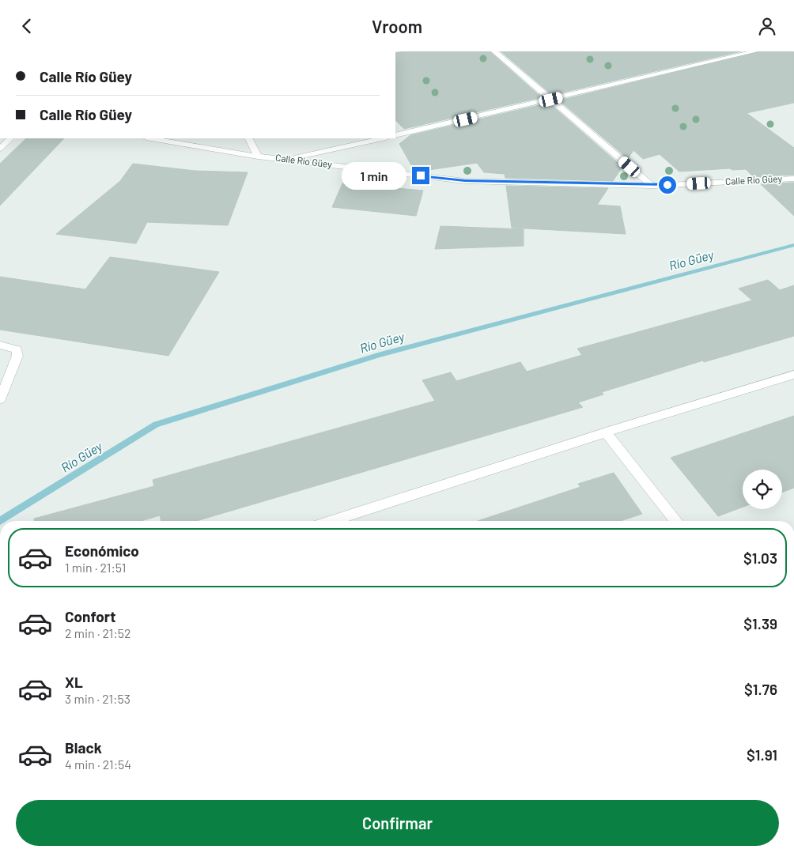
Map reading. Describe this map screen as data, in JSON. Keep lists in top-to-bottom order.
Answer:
{
  "streets": {
    "street": ["Calle Río Güey"]
  },
  "water": ["Río Güey"],
  "page": {
    "header": "Vroom",
    "banner": ["Calle Río Güey", "Calle Río Güey"],
    "bubble": "1 min",
    "list": [
      {
        "name": "Económico",
        "note": "1 min · 21:51",
        "value": "$1.03"
      },
      {
        "name": "Confort",
        "note": "2 min · 21:52",
        "value": "$1.39"
      },
      {
        "name": "XL",
        "note": "3 min · 21:53",
        "value": "$1.76"
      },
      {
        "name": "Black",
        "note": "4 min · 21:54",
        "value": "$1.91"
      }
    ],
    "buttons": "Confirmar"
  }
}
